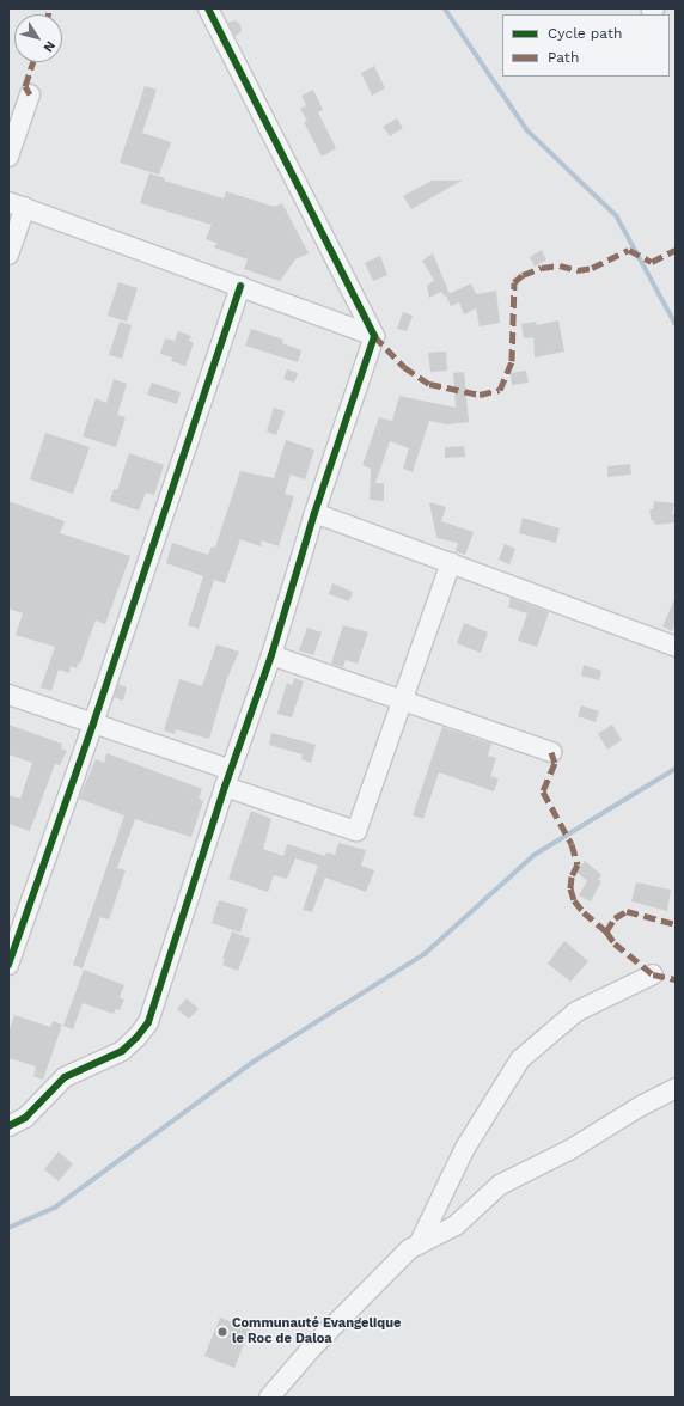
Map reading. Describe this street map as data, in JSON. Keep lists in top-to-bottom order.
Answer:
{
  "places": ["Communauté Evangelique le Roc de Daloa"],
  "legend": ["Cycle path", "Path"],
  "north": "bottom right"
}
